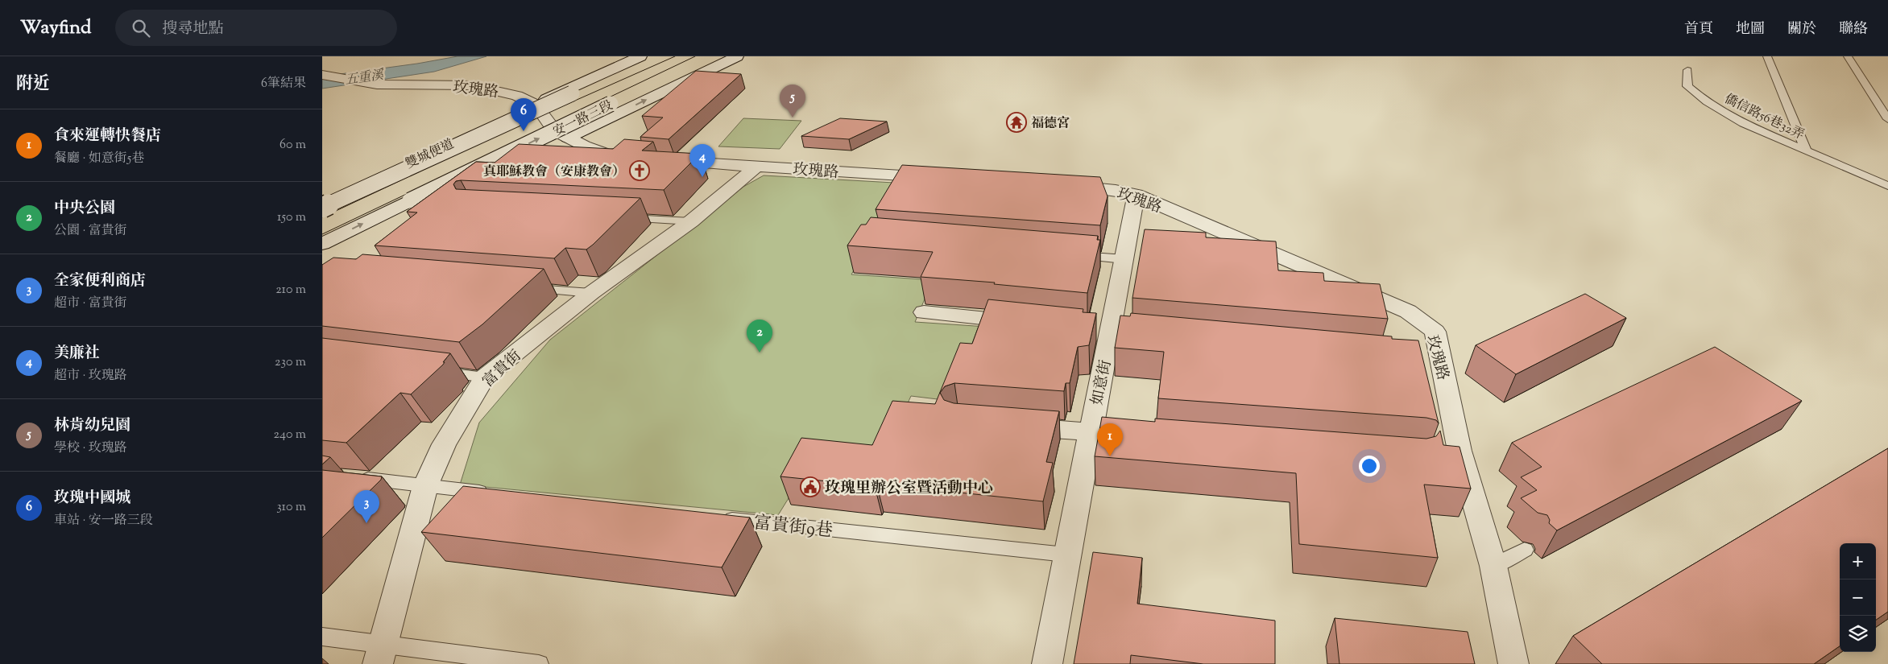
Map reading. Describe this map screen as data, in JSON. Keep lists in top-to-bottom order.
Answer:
{
  "streets": {
    "street": [
      "玫瑰路",
      "安一路三段",
      "雙城便道",
      "富貴街",
      "如意街"
    ],
    "lane": ["僑信路56巷32弄", "富貴街9巷"]
  },
  "crossings": [
    ["玫瑰路", "雙城便道"],
    ["玫瑰路", "富貴街"],
    ["玫瑰路", "如意街"],
    ["安一路三段", "雙城便道"],
    ["如意街", "富貴街9巷"]
  ],
  "water": ["五重溪"],
  "places": {
    "temple": ["福德宮"],
    "church": ["真耶穌教會（安康教會）"],
    "public building": ["玫瑰里辦公室暨活動中心"]
  },
  "page": {
    "header": "Wayfind",
    "search": "搜尋地點",
    "nav": [
      "首頁",
      "地圖",
      "關於",
      "聯絡"
    ],
    "heading": ["附近", "6筆結果"],
    "pins": [
      "5",
      "6",
      "4",
      "2",
      "1",
      "3"
    ],
    "list": [
      {
        "mark": "1",
        "name": "食來運轉快餐店",
        "note": "餐廳 · 如意街5巷",
        "value": "60 m"
      },
      {
        "mark": "2",
        "name": "中央公園",
        "note": "公園 · 富貴街",
        "value": "150 m"
      },
      {
        "mark": "3",
        "name": "全家便利商店",
        "note": "超市 · 富貴街",
        "value": "210 m"
      },
      {
        "mark": "4",
        "name": "美廉社",
        "note": "超市 · 玫瑰路",
        "value": "230 m"
      },
      {
        "mark": "5",
        "name": "林肯幼兒園",
        "note": "學校 · 玫瑰路",
        "value": "240 m"
      },
      {
        "mark": "6",
        "name": "玫瑰中國城",
        "note": "車站 · 安一路三段",
        "value": "310 m"
      }
    ],
    "map_buttons": ["+", "−"]
  }
}
